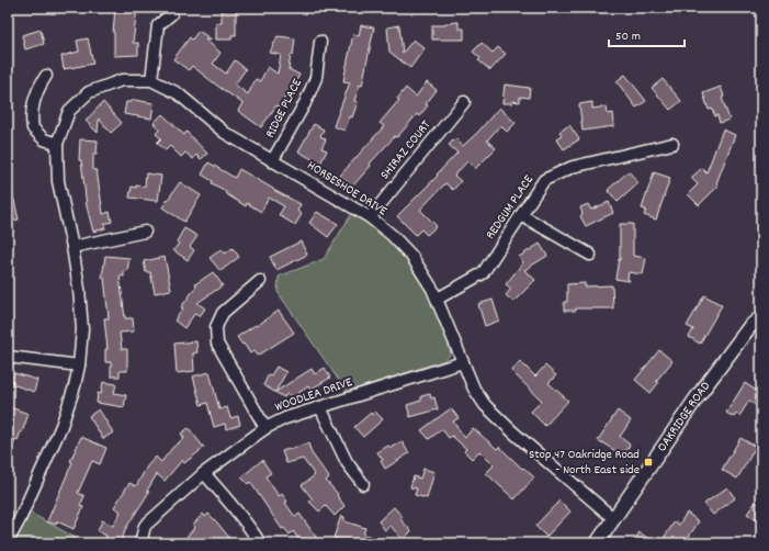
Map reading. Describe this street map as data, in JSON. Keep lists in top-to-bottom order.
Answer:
{
  "streets": {
    "street": [
      "RIDGE PLACE",
      "SHIRAZ COURT",
      "HORSESHOE DRIVE",
      "REDGUM PLACE",
      "WOODLEA DRIVE",
      "OAKRIDGE ROAD"
    ]
  },
  "crossings": [
    ["RIDGE PLACE", "HORSESHOE DRIVE"],
    ["SHIRAZ COURT", "HORSESHOE DRIVE"],
    ["HORSESHOE DRIVE", "REDGUM PLACE"],
    ["HORSESHOE DRIVE", "WOODLEA DRIVE"],
    ["HORSESHOE DRIVE", "OAKRIDGE ROAD"]
  ],
  "places": {
    "transit": ["Stop 47 Oakridge Road - North East side"]
  },
  "scale_bar": "50 m"
}
